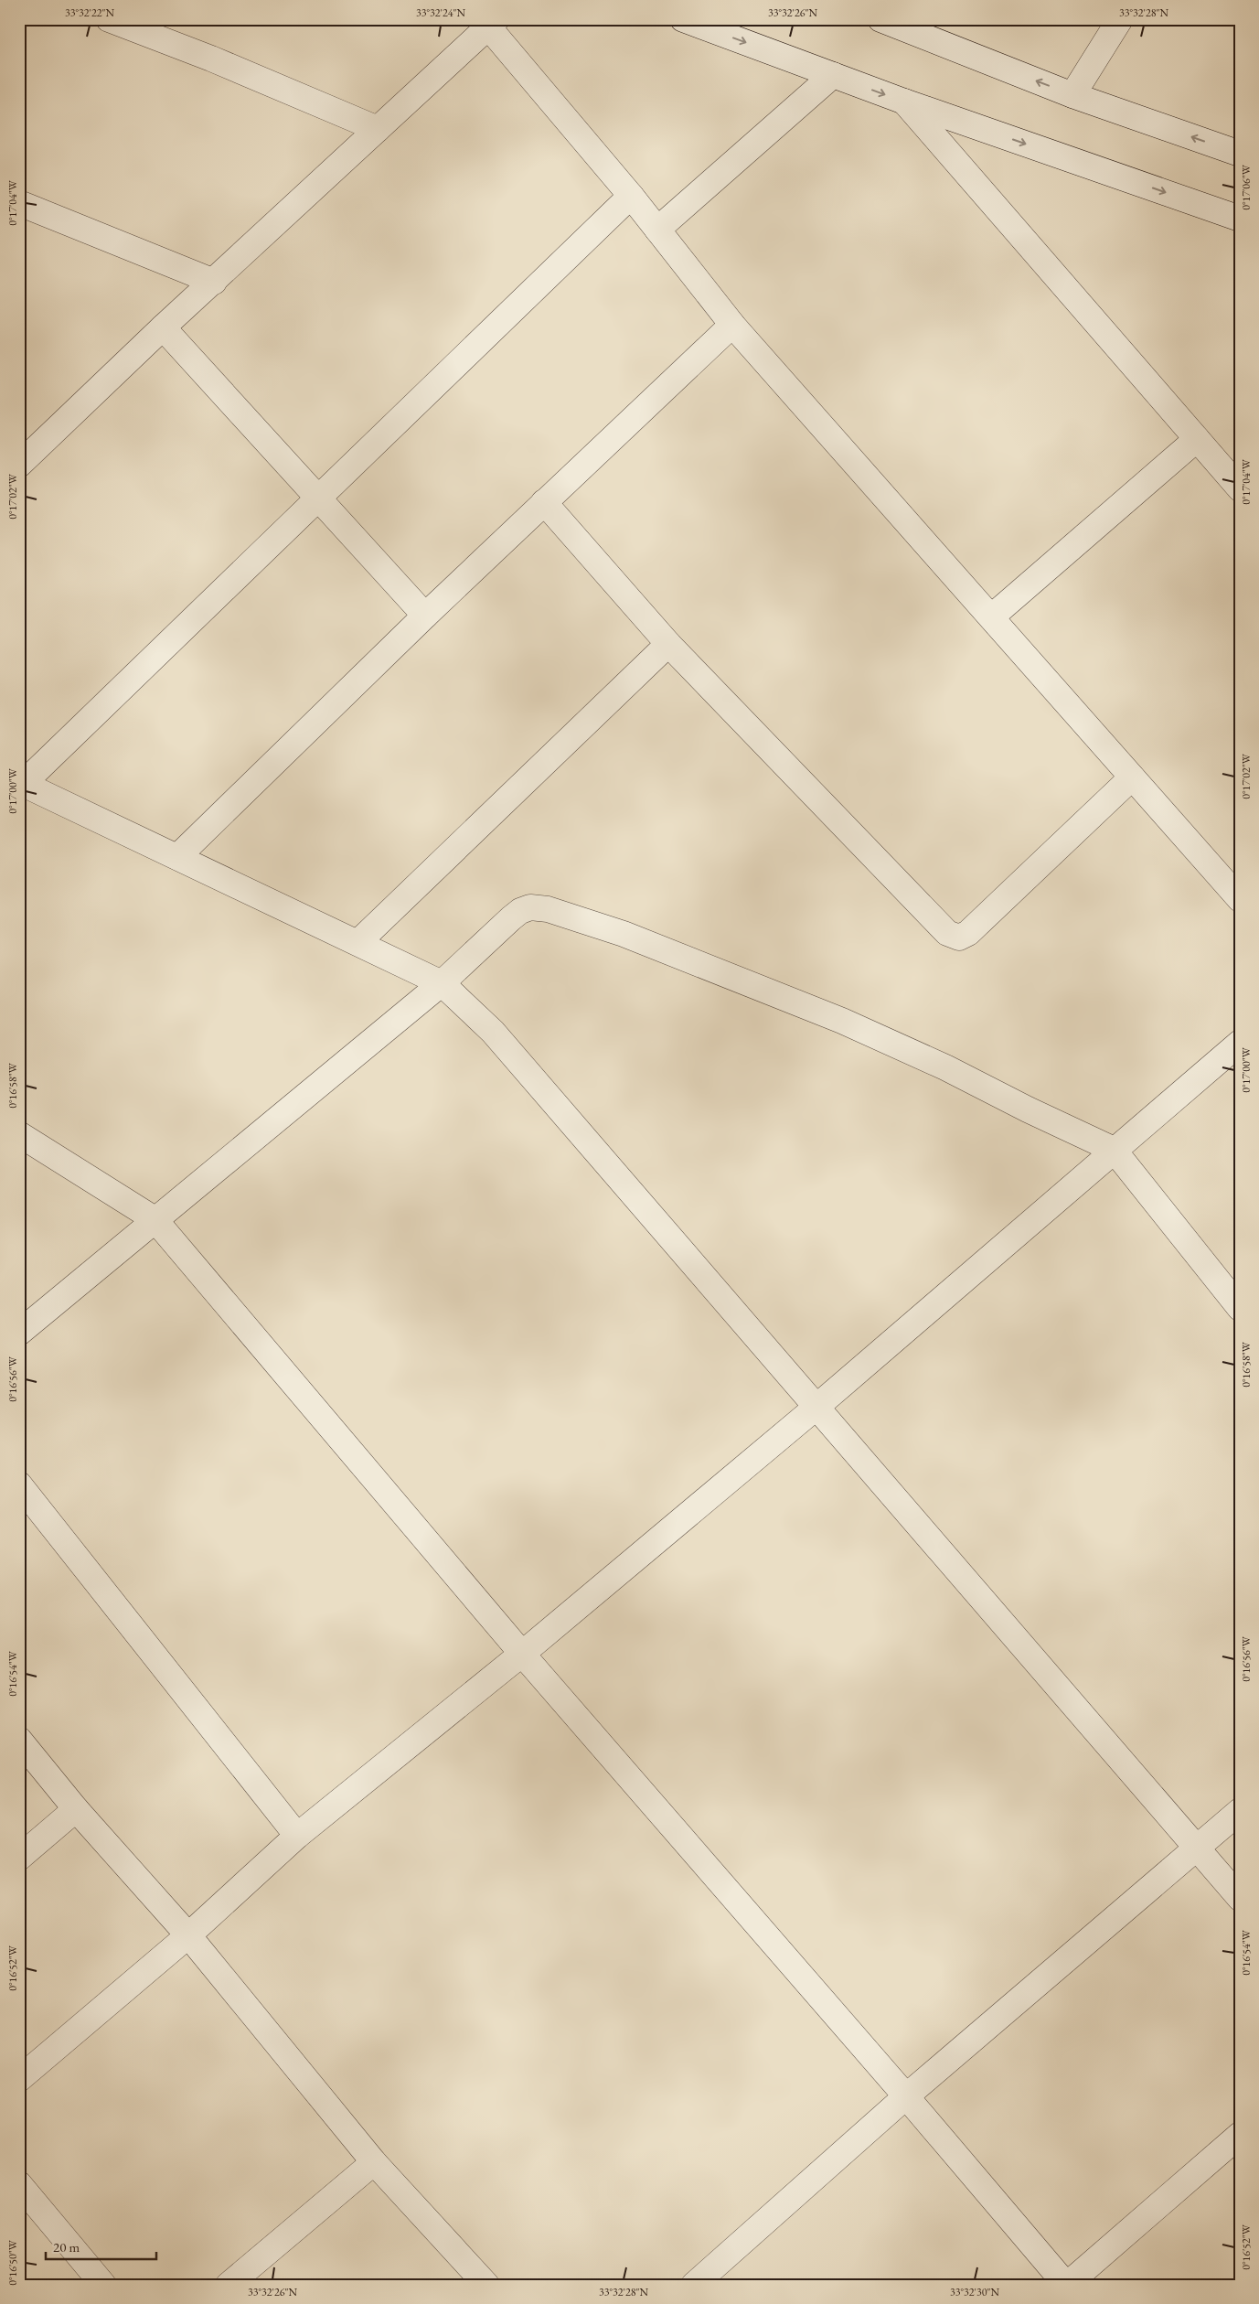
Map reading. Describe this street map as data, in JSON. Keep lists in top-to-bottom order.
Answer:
{
  "scale_bar": "20 m",
  "coordinates": [
    "33°32'22\"N",
    "33°32'24\"N",
    "33°32'26\"N",
    "33°32'28\"N",
    "0°17'06\"W",
    "0°17'04\"W",
    "0°17'02\"W",
    "0°17'00\"W",
    "0°16'58\"W",
    "0°16'56\"W",
    "0°16'54\"W",
    "0°16'52\"W",
    "0°16'50\"W",
    "33°32'30\"N"
  ]
}
